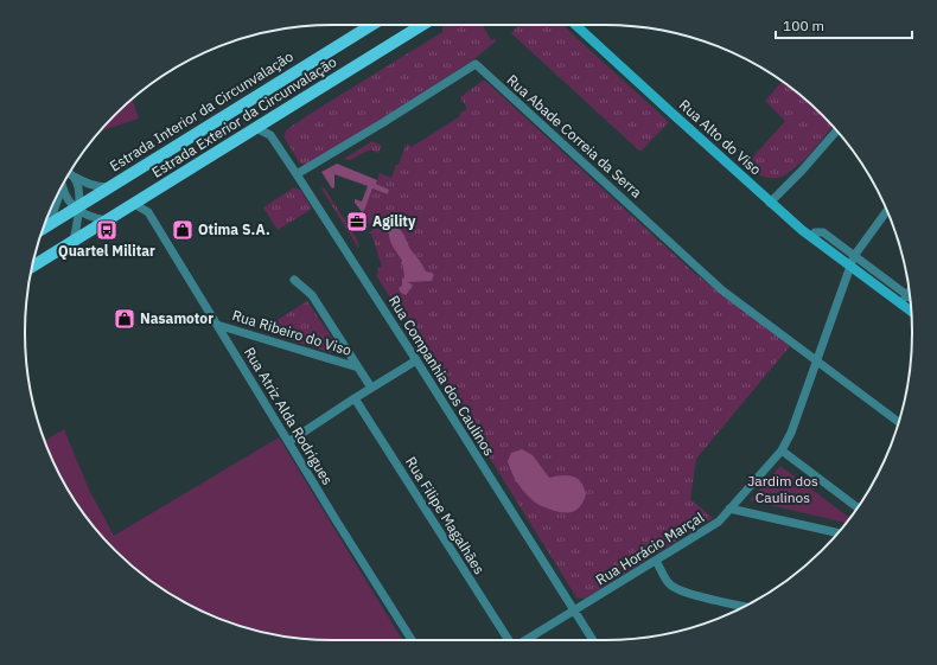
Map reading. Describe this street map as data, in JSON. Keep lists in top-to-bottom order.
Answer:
{
  "streets": {
    "main road": ["Estrada Interior da Circunvalação", "Estrada Exterior da Circunvalação", "Rua Alto do Viso"],
    "street": [
      "Rua Abade Correia da Serra",
      "Rua Ribeiro do Viso",
      "Rua Companhia dos Caulinos",
      "Rua Atriz Alda Rodrigues",
      "Rua Filipe Magalhães",
      "Rua Horácio Marçal"
    ]
  },
  "crossings": [
    ["Estrada Exterior da Circunvalação", "Rua Companhia dos Caulinos"],
    ["Estrada Exterior da Circunvalação", "Rua Atriz Alda Rodrigues"],
    ["Rua Abade Correia da Serra", "Rua Companhia dos Caulinos"],
    ["Rua Abade Correia da Serra", "Rua Horácio Marçal"],
    ["Rua Alto do Viso", "Rua Horácio Marçal"],
    ["Rua Ribeiro do Viso", "Rua Atriz Alda Rodrigues"],
    ["Rua Companhia dos Caulinos", "Rua Horácio Marçal"]
  ],
  "parks": ["Jardim dos Caulinos"],
  "places": {
    "office": ["Agility"],
    "bus stop": ["Quartel Militar"],
    "shop": ["Otima S.A.", "Nasamotor"]
  },
  "scale_bar": "100 m"
}
